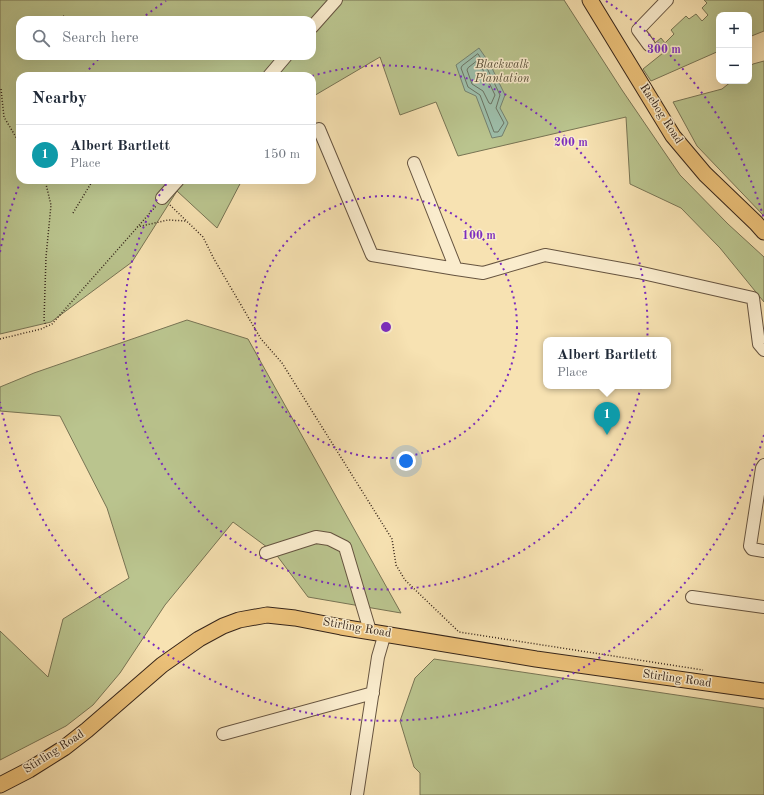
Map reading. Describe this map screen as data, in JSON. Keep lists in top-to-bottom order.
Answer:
{
  "streets": {
    "main road": ["Raebog Road", "Stirling Road"]
  },
  "parks": ["Blackwalk Plantation"],
  "page": {
    "map_buttons": ["+", "−"],
    "search": "Search here",
    "heading": "Nearby",
    "list": [
      {
        "mark": "1",
        "name": "Albert Bartlett",
        "note": "Place",
        "value": "150 m"
      }
    ],
    "popup": ["Albert Bartlett", "Place"],
    "pins": "1"
  },
  "rings": ["300 m", "200 m", "100 m"]
}
